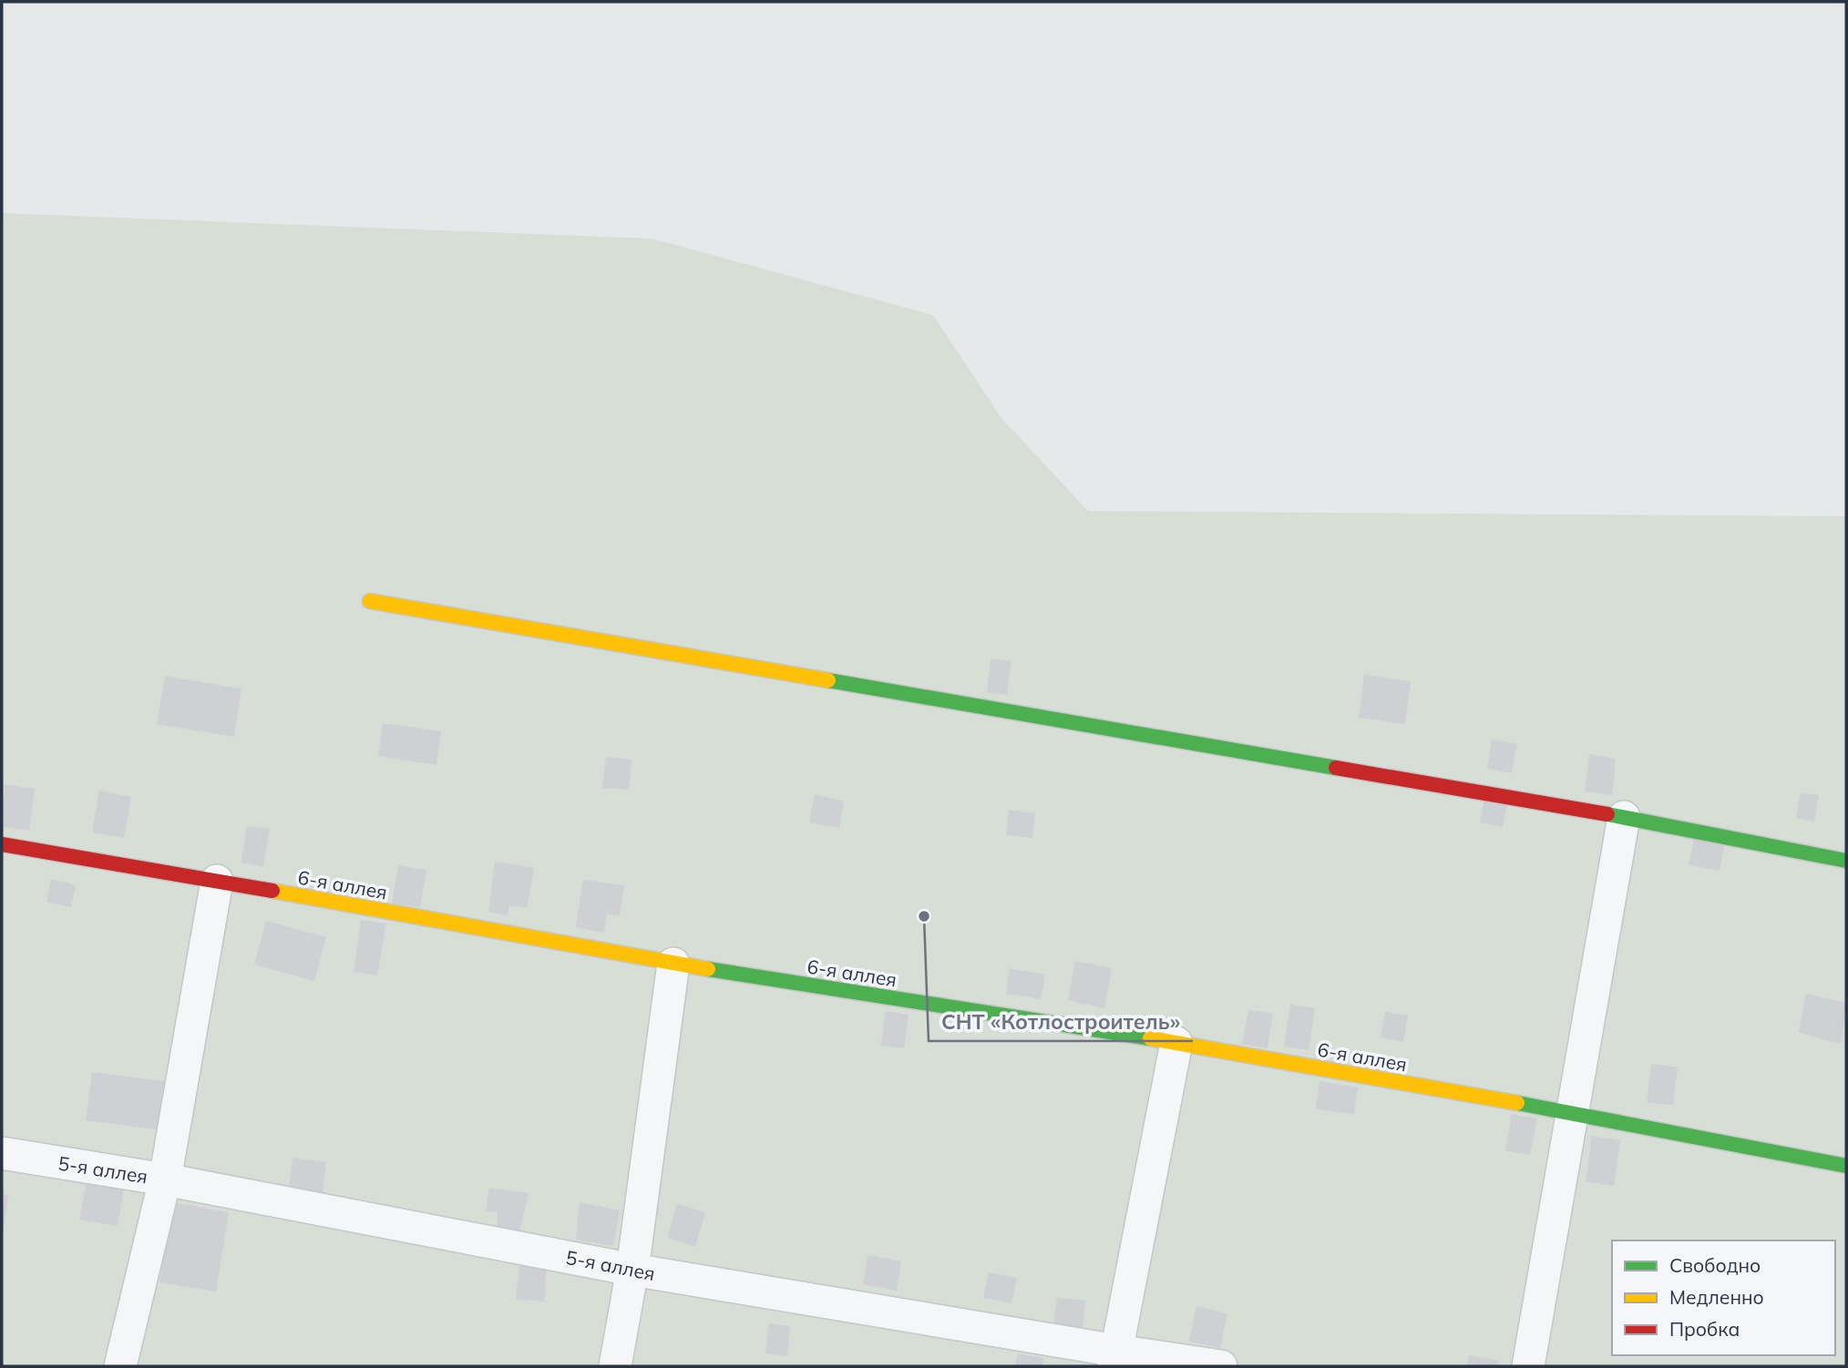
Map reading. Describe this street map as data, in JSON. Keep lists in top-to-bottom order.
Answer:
{
  "streets": {
    "street": ["6-я аллея", "5-я аллея"]
  },
  "places": ["СНТ «Котлостроитель»"],
  "legend": ["Свободно", "Медленно", "Пробка"]
}
